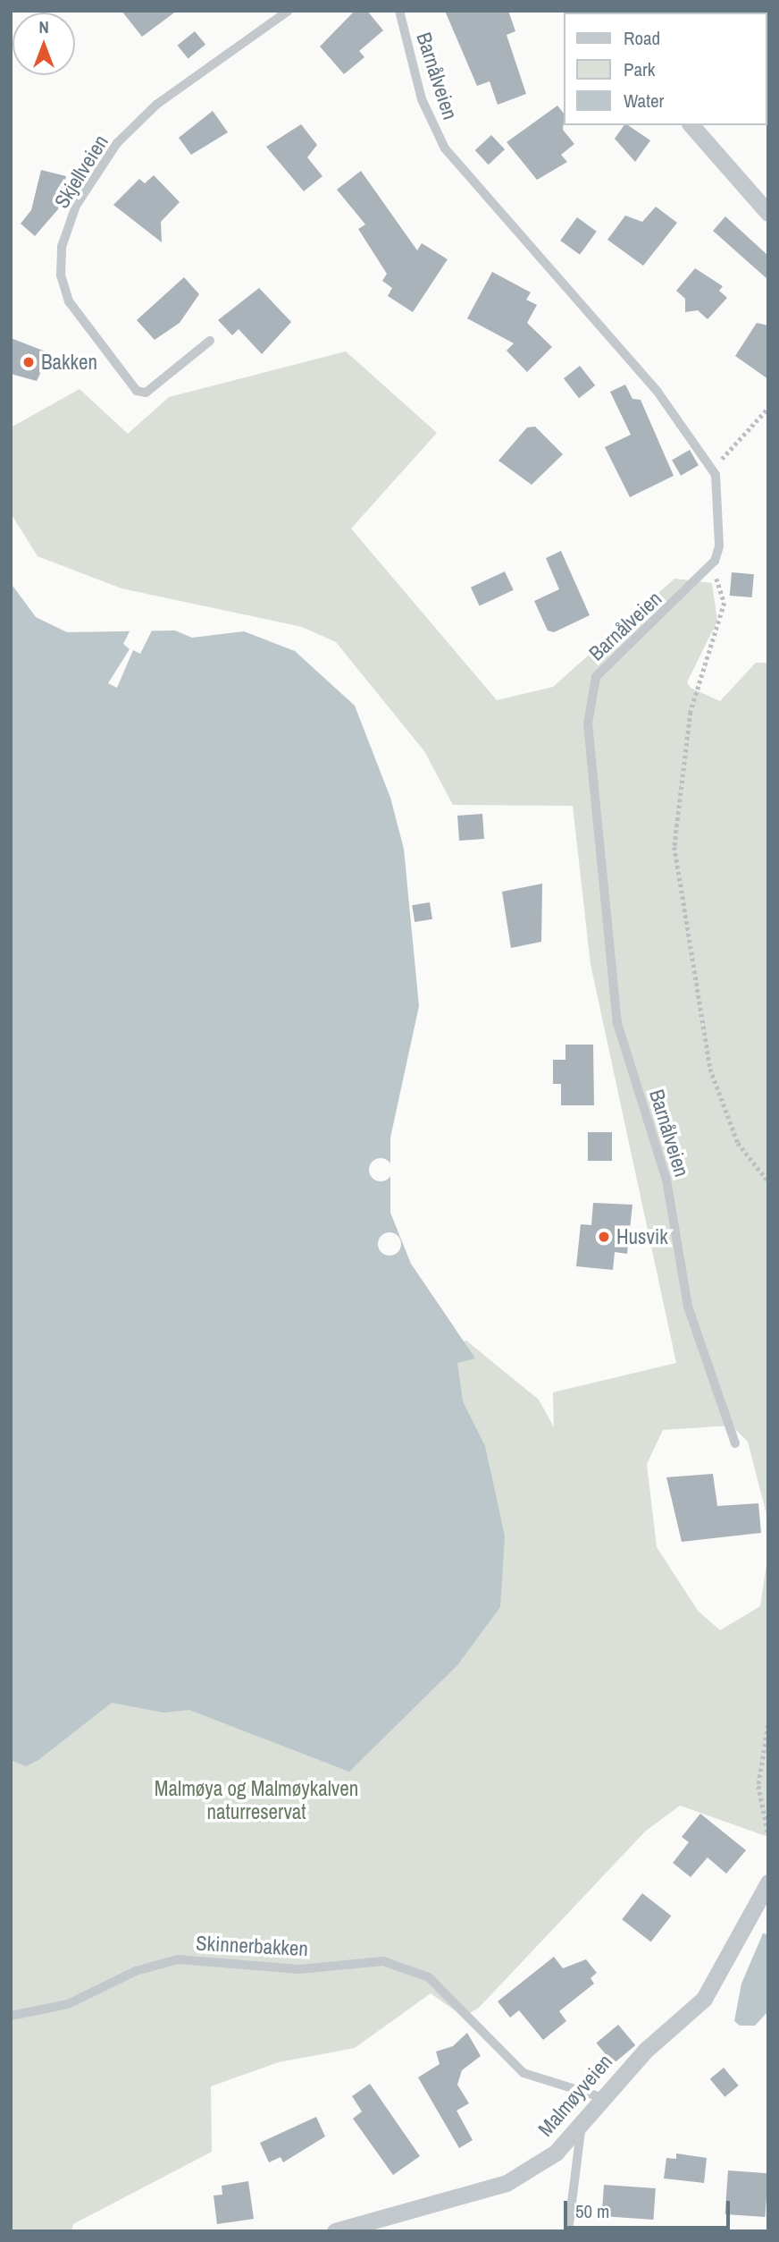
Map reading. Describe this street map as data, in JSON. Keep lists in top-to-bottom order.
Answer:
{
  "streets": {
    "street": ["Malmøyveien"],
    "lane": ["Barnålveien", "Skjellveien", "Skinnerbakken"]
  },
  "crossings": [
    ["Skinnerbakken", "Malmøyveien"]
  ],
  "parks": ["Malmøya og Malmøykalven naturreservat"],
  "places": ["Bakken", "Husvik"],
  "legend": ["Road", "Park", "Water"],
  "scale_bar": "50 m",
  "north": "top"
}
